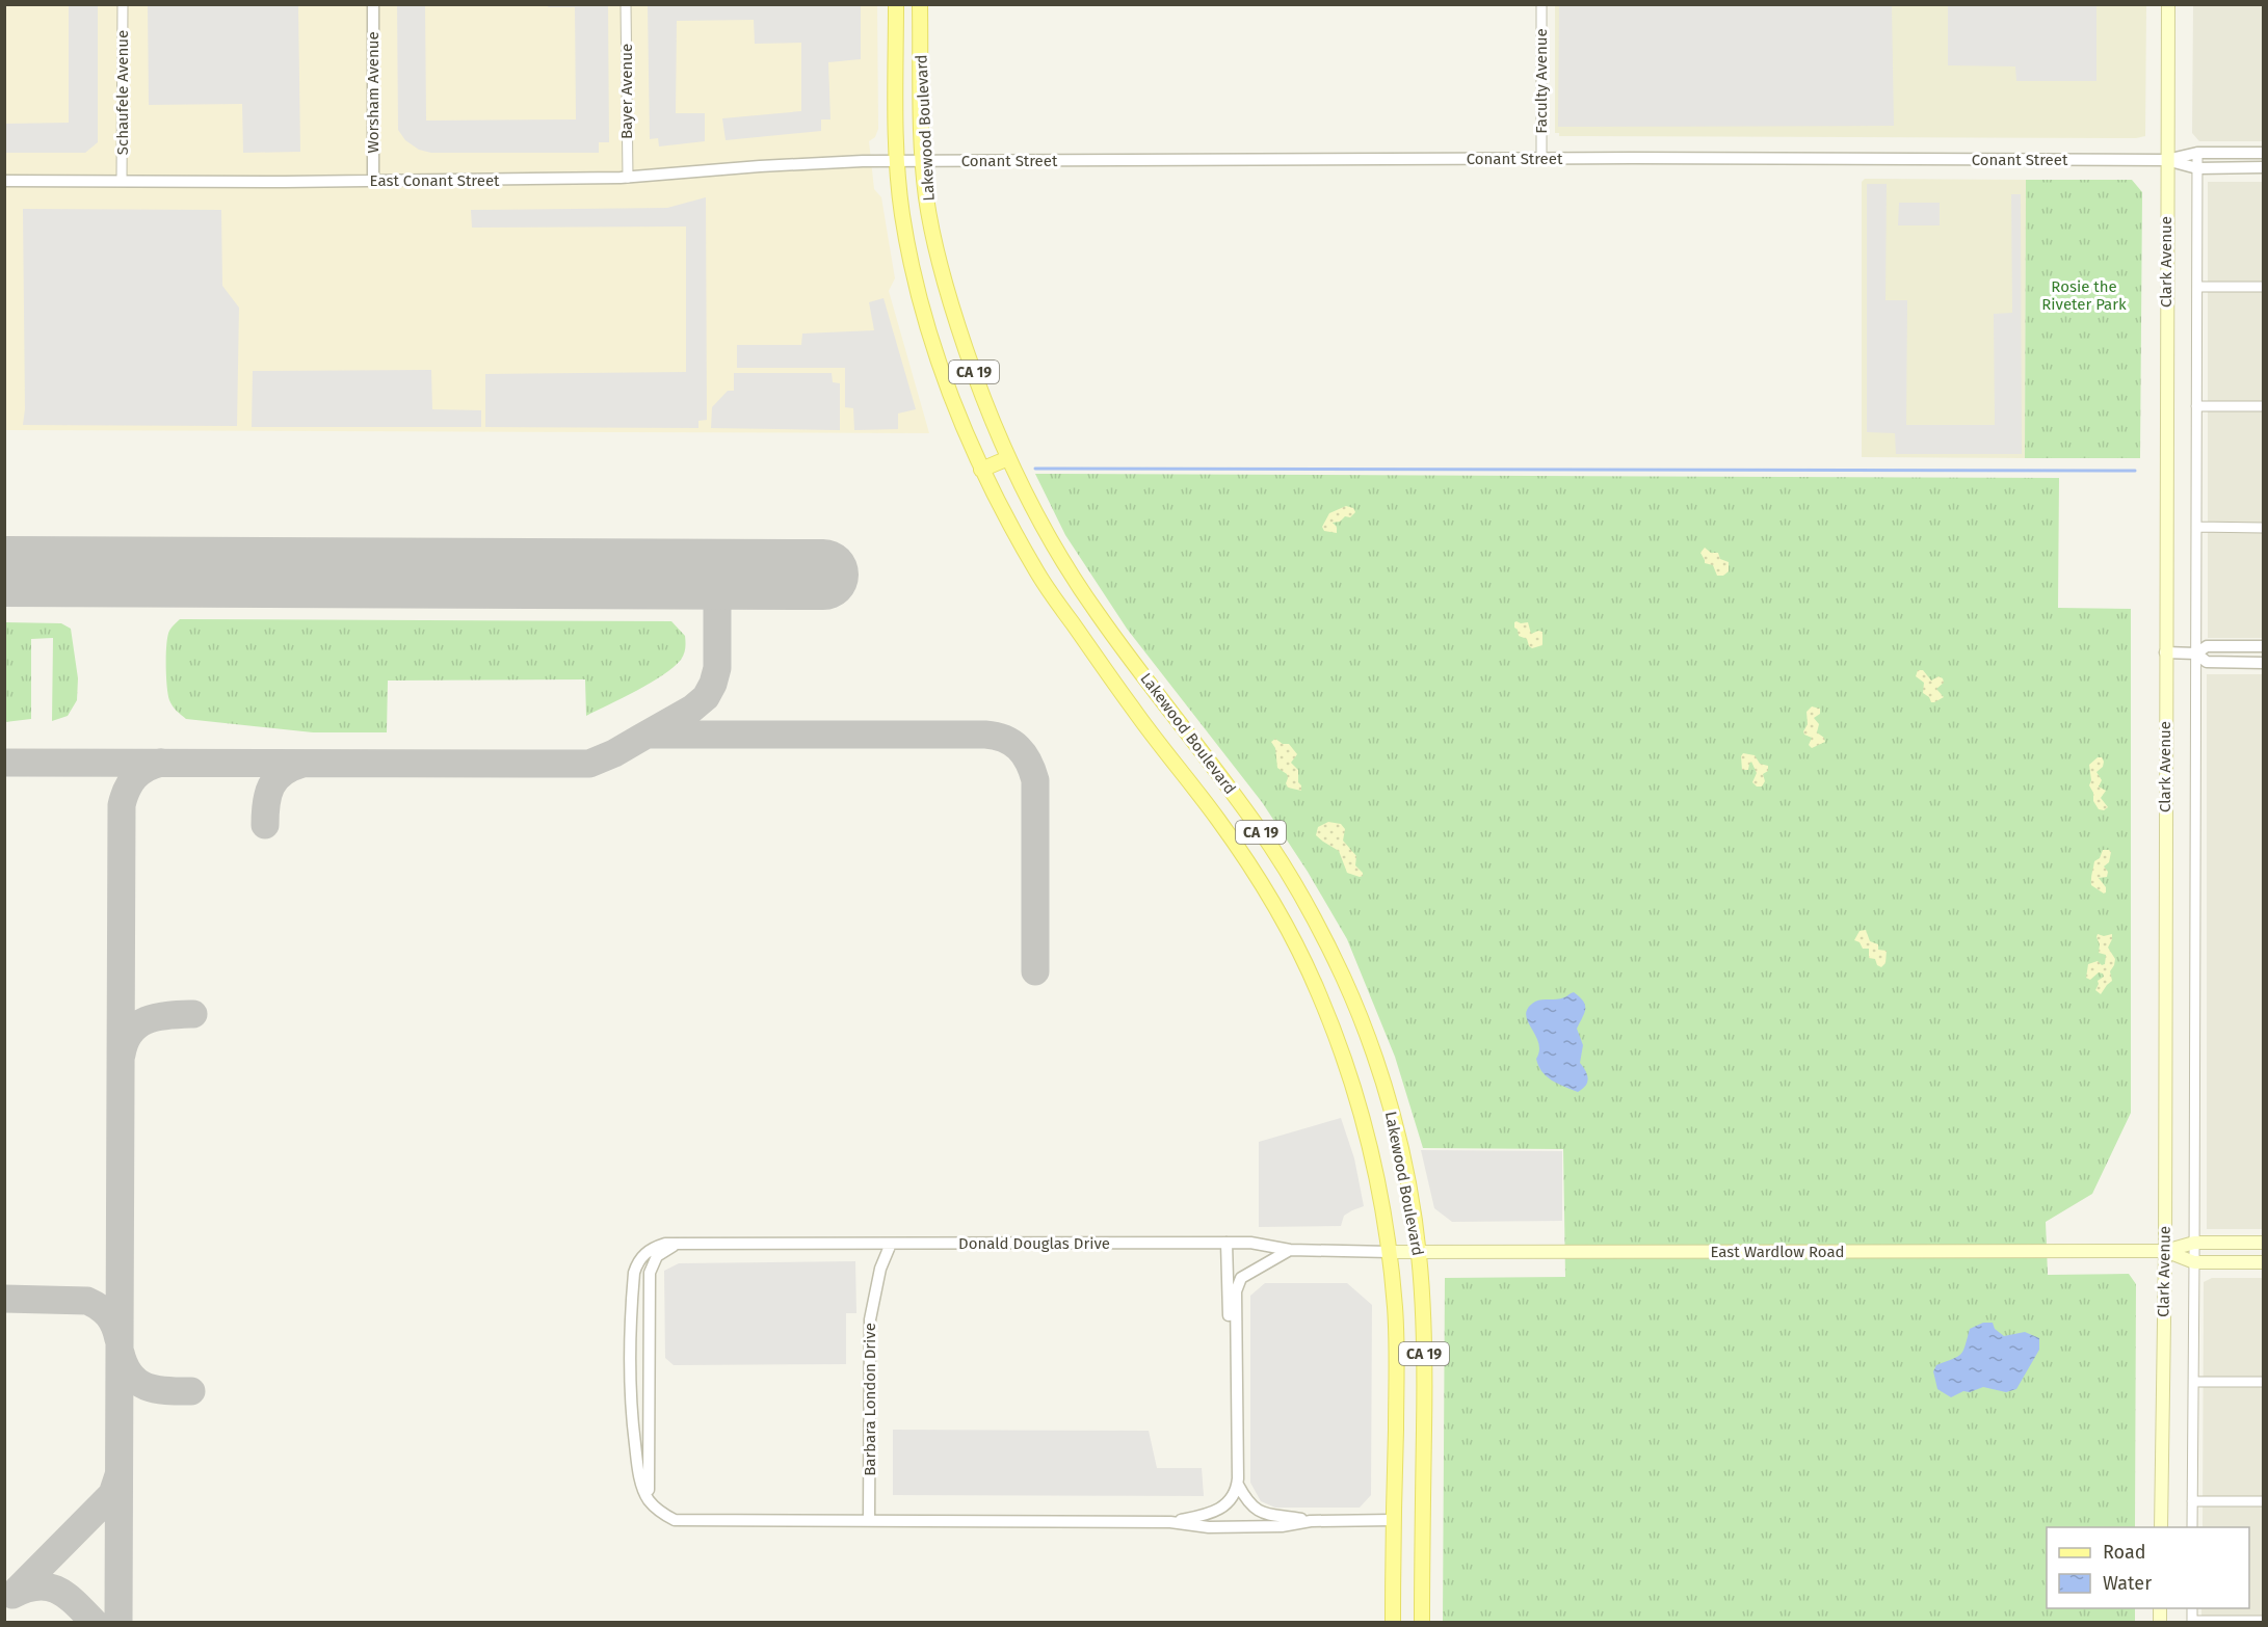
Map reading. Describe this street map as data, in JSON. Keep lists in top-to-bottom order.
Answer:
{
  "streets": {
    "main road": [
      "Lakewood Boulevard",
      "Clark Avenue",
      "CA 19",
      "East Wardlow Road"
    ],
    "street": [
      "Faculty Avenue",
      "Bayer Avenue",
      "Schaufele Avenue",
      "Worsham Avenue",
      "Conant Street",
      "East Conant Street",
      "Donald Douglas Drive",
      "Barbara London Drive"
    ]
  },
  "crossings": [
    ["Faculty Avenue", "Conant Street"],
    ["Bayer Avenue", "East Conant Street"],
    ["Schaufele Avenue", "East Conant Street"],
    ["Worsham Avenue", "East Conant Street"],
    ["Lakewood Boulevard", "Conant Street"],
    ["Lakewood Boulevard", "Donald Douglas Drive"],
    ["Lakewood Boulevard", "East Wardlow Road"],
    ["Conant Street", "East Conant Street"],
    ["Conant Street", "Clark Avenue"],
    ["Clark Avenue", "East Wardlow Road"],
    ["Donald Douglas Drive", "East Wardlow Road"],
    ["Donald Douglas Drive", "Barbara London Drive"]
  ],
  "parks": ["Rosie the Riveter Park"],
  "legend": ["Road", "Water"]
}
